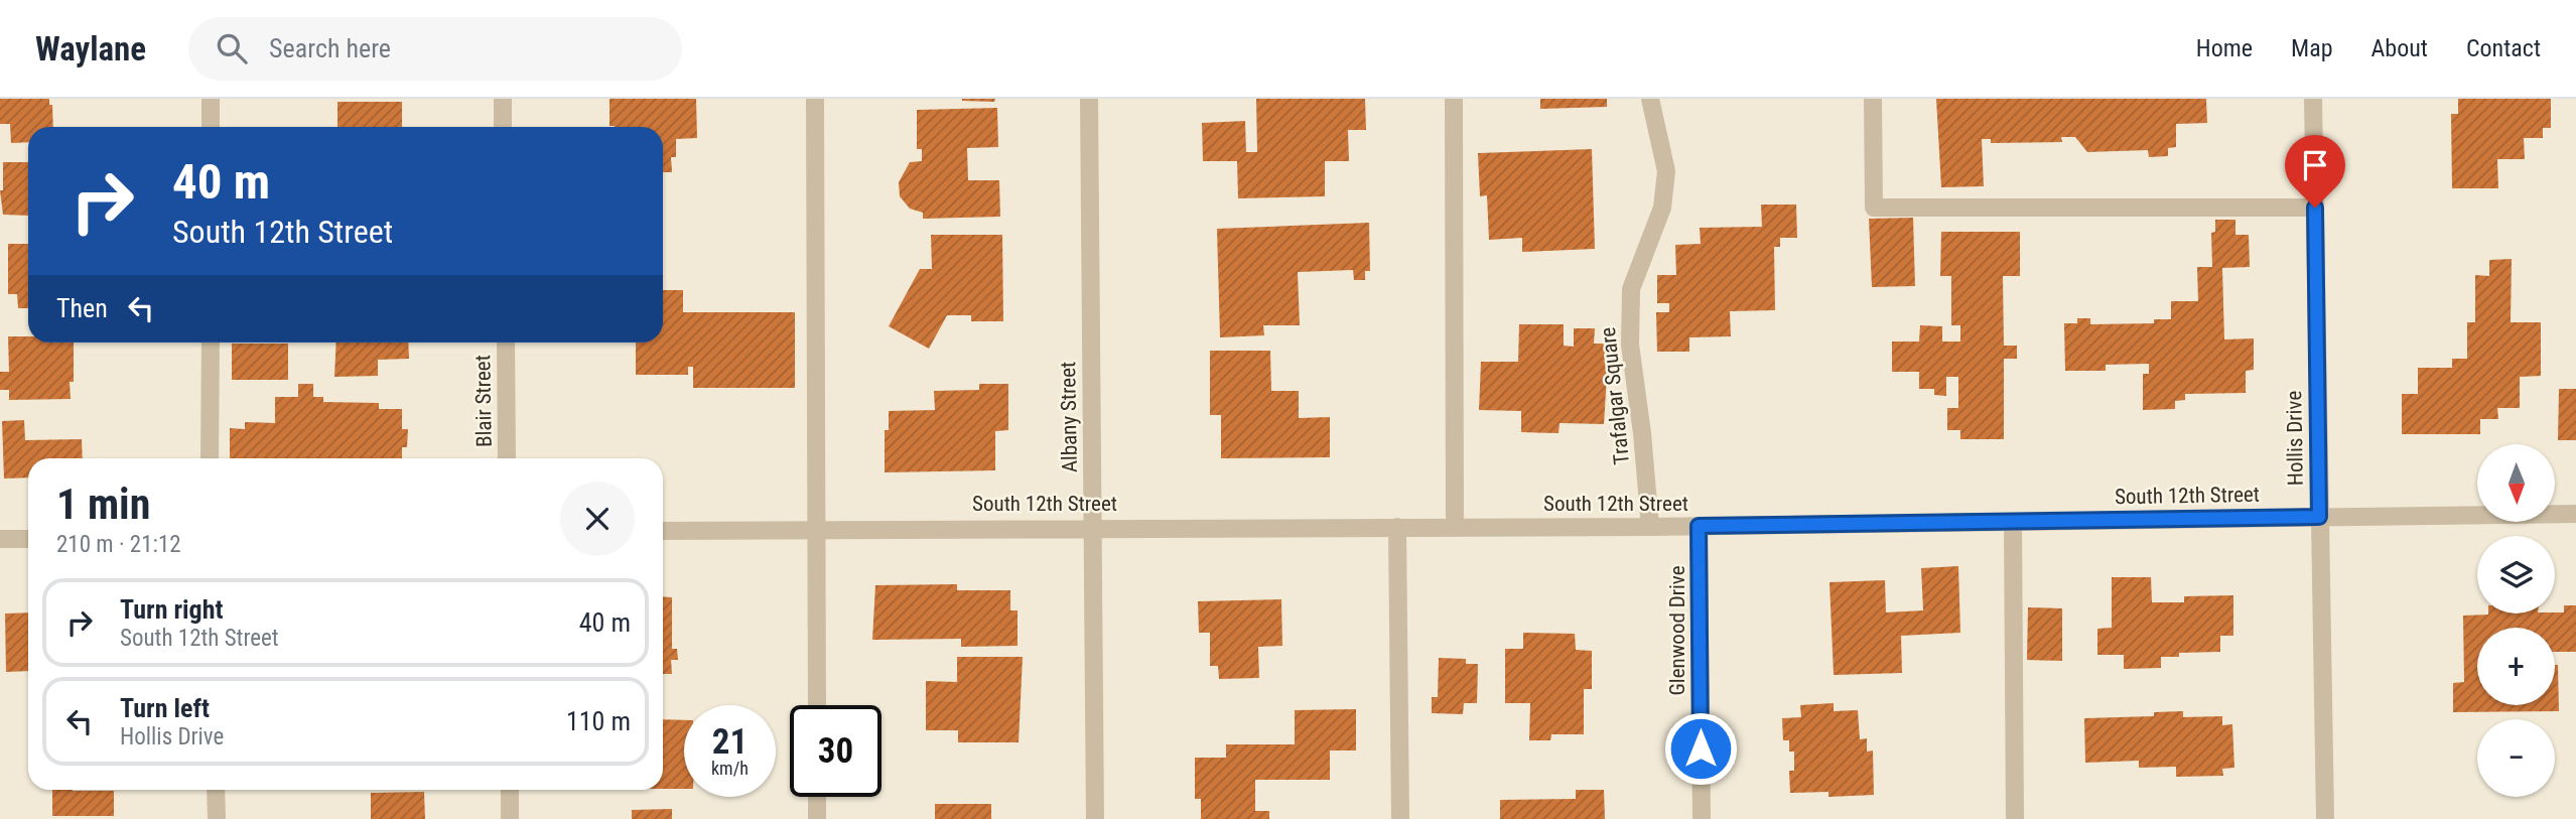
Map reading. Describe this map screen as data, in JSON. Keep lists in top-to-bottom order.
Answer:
{
  "streets": {
    "street": [
      "Trafalgar Square",
      "Blair Street",
      "Albany Street",
      "Hollis Drive",
      "South 12th Street",
      "Glenwood Drive"
    ]
  },
  "crossings": [
    ["Trafalgar Square", "South 12th Street"],
    ["Albany Street", "South 12th Street"],
    ["Hollis Drive", "South 12th Street"],
    ["South 12th Street", "Glenwood Drive"]
  ],
  "north": "bottom",
  "page": {
    "header": "Waylane",
    "search": "Search here",
    "nav": [
      "Home",
      "Map",
      "About",
      "Contact"
    ],
    "turn": ["40 m", "South 12th Street"],
    "then": "Then",
    "map_buttons": ["+", "−"],
    "heading": ["1 min", "210 m · 21:12"],
    "list": [
      {
        "name": "Turn right",
        "note": "South 12th Street",
        "value": "40 m"
      },
      {
        "name": "Turn left",
        "note": "Hollis Drive",
        "value": "110 m"
      }
    ],
    "speed": "21 km/h",
    "limit": "30"
  }
}
